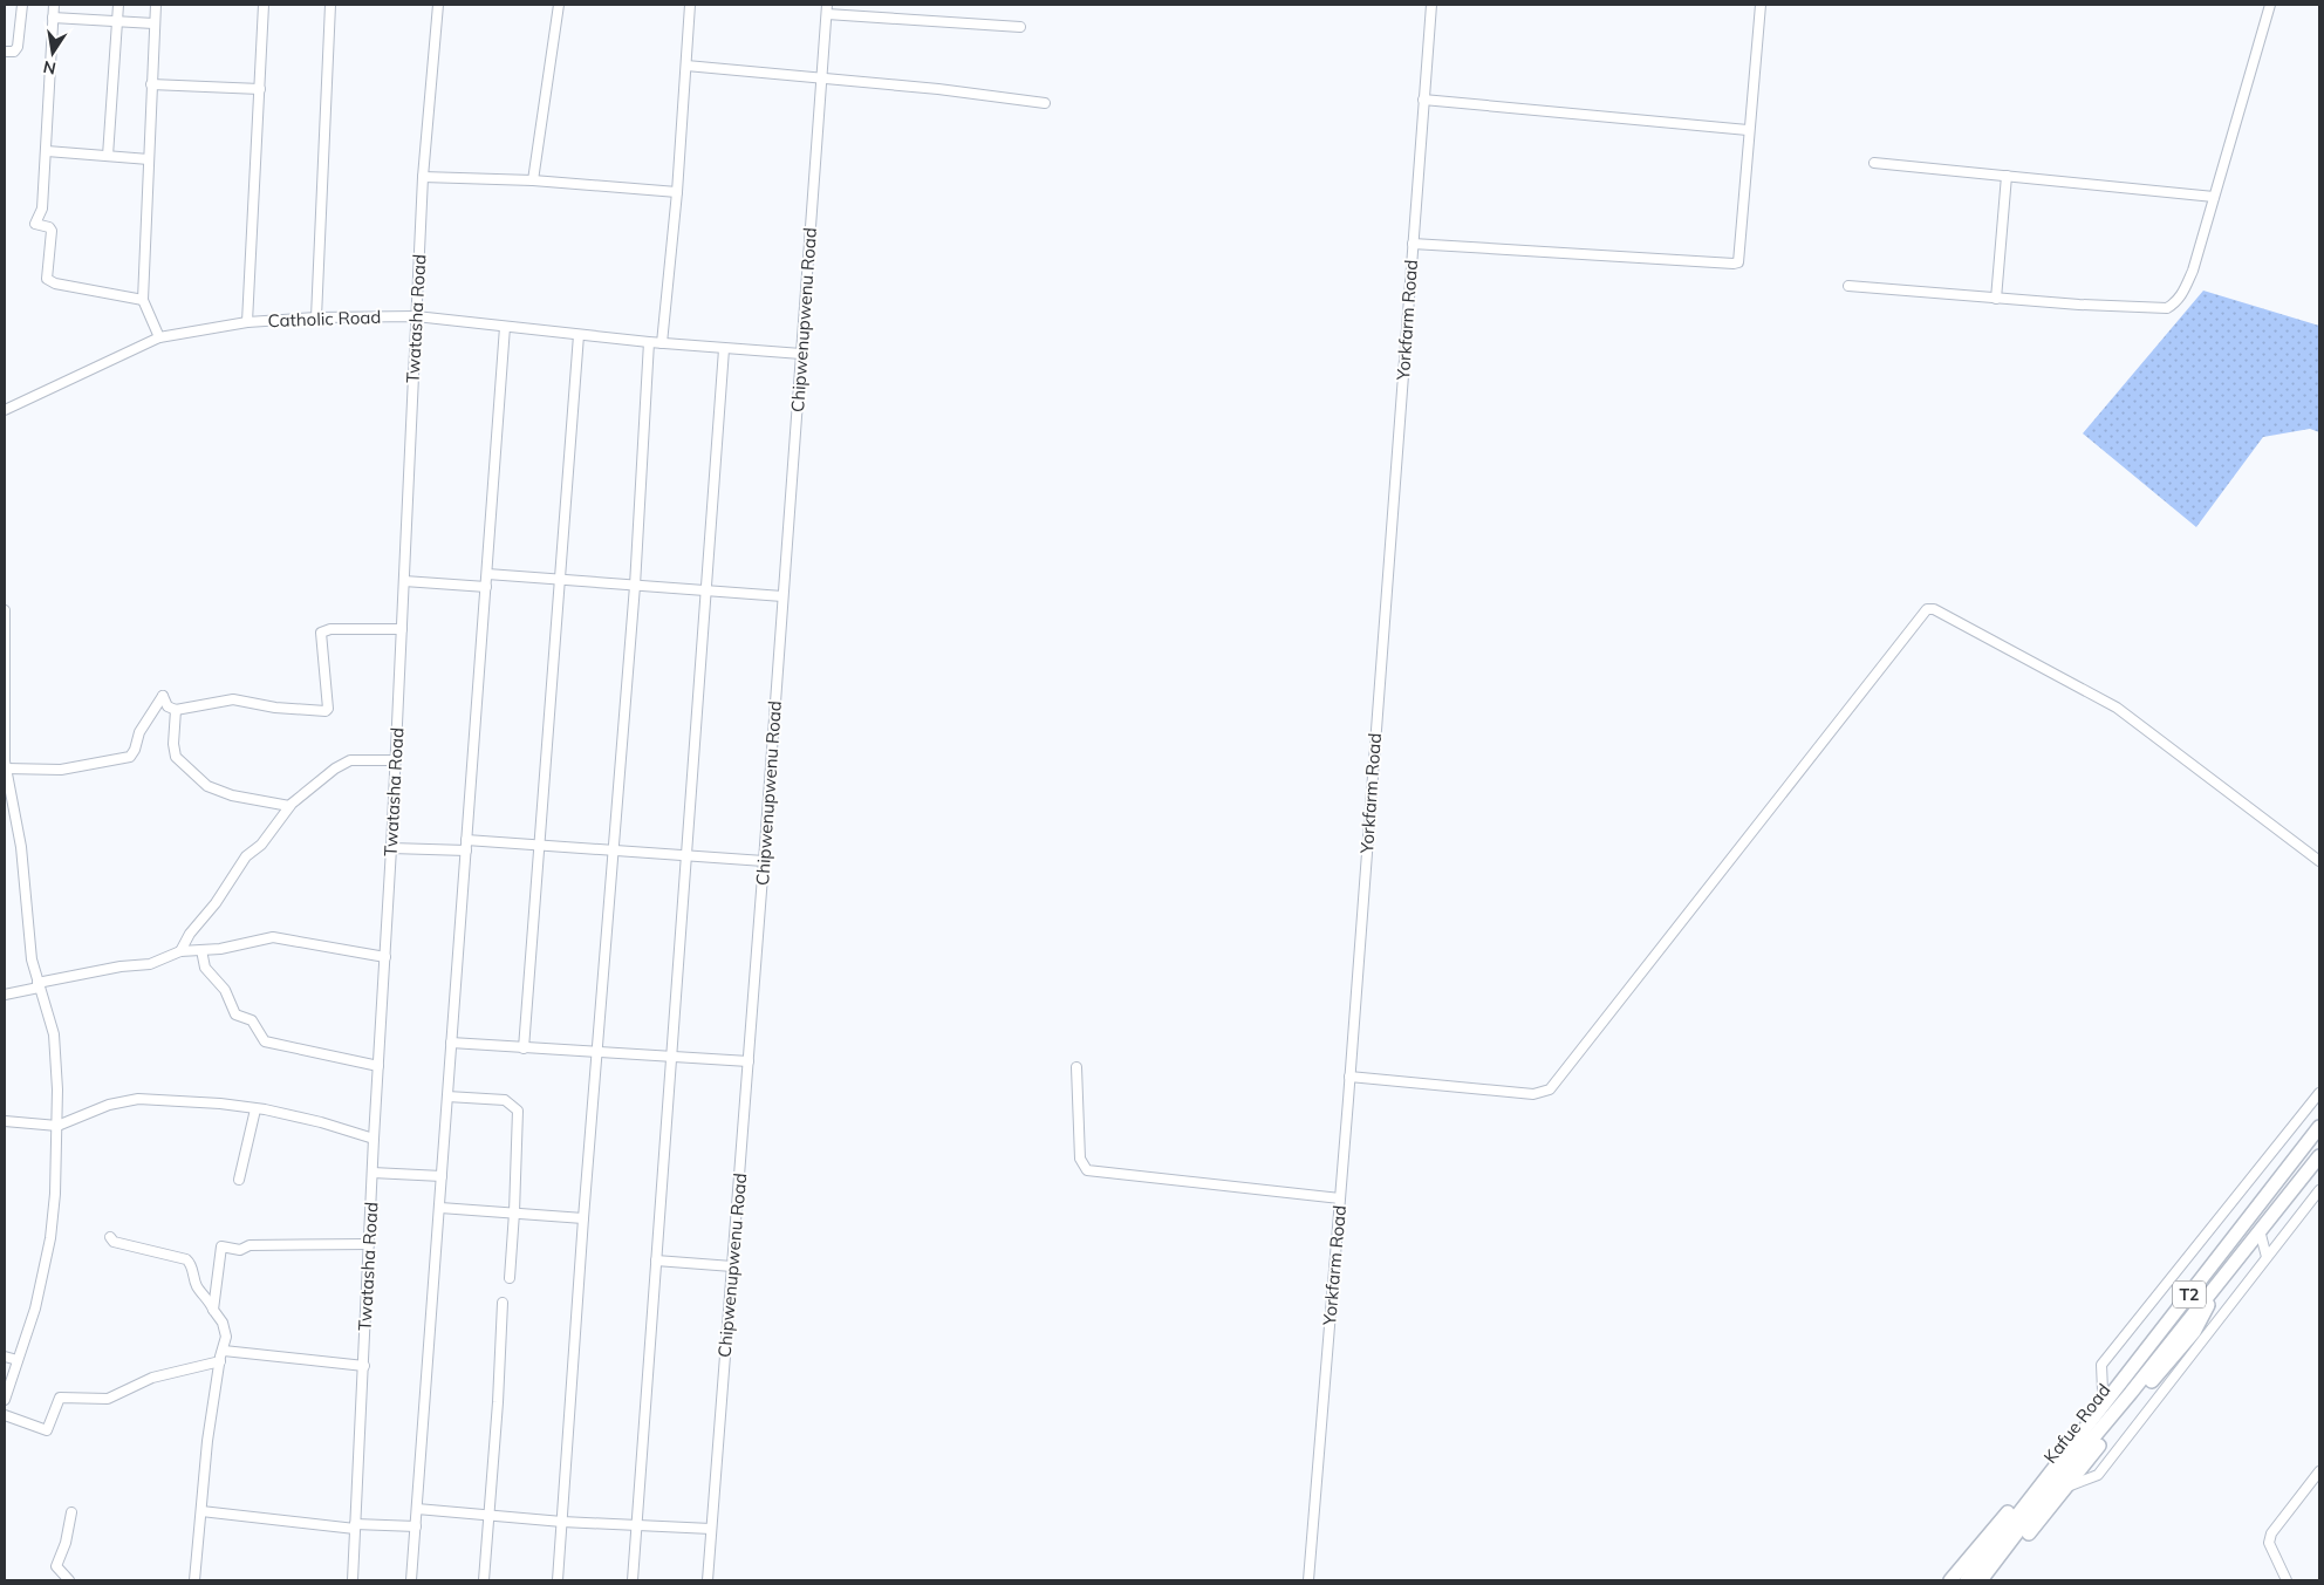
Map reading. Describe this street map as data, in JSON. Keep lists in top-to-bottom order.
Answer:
{
  "streets": {
    "main road": ["T2", "Kafue Road"],
    "street": [
      "Catholic Road",
      "Twatasha Road",
      "Chipwenupwenu Road",
      "Yorkfarm Road"
    ]
  },
  "crossings": [
    ["Catholic Road", "Twatasha Road"],
    ["Catholic Road", "Chipwenupwenu Road"]
  ],
  "north": "bottom"
}
